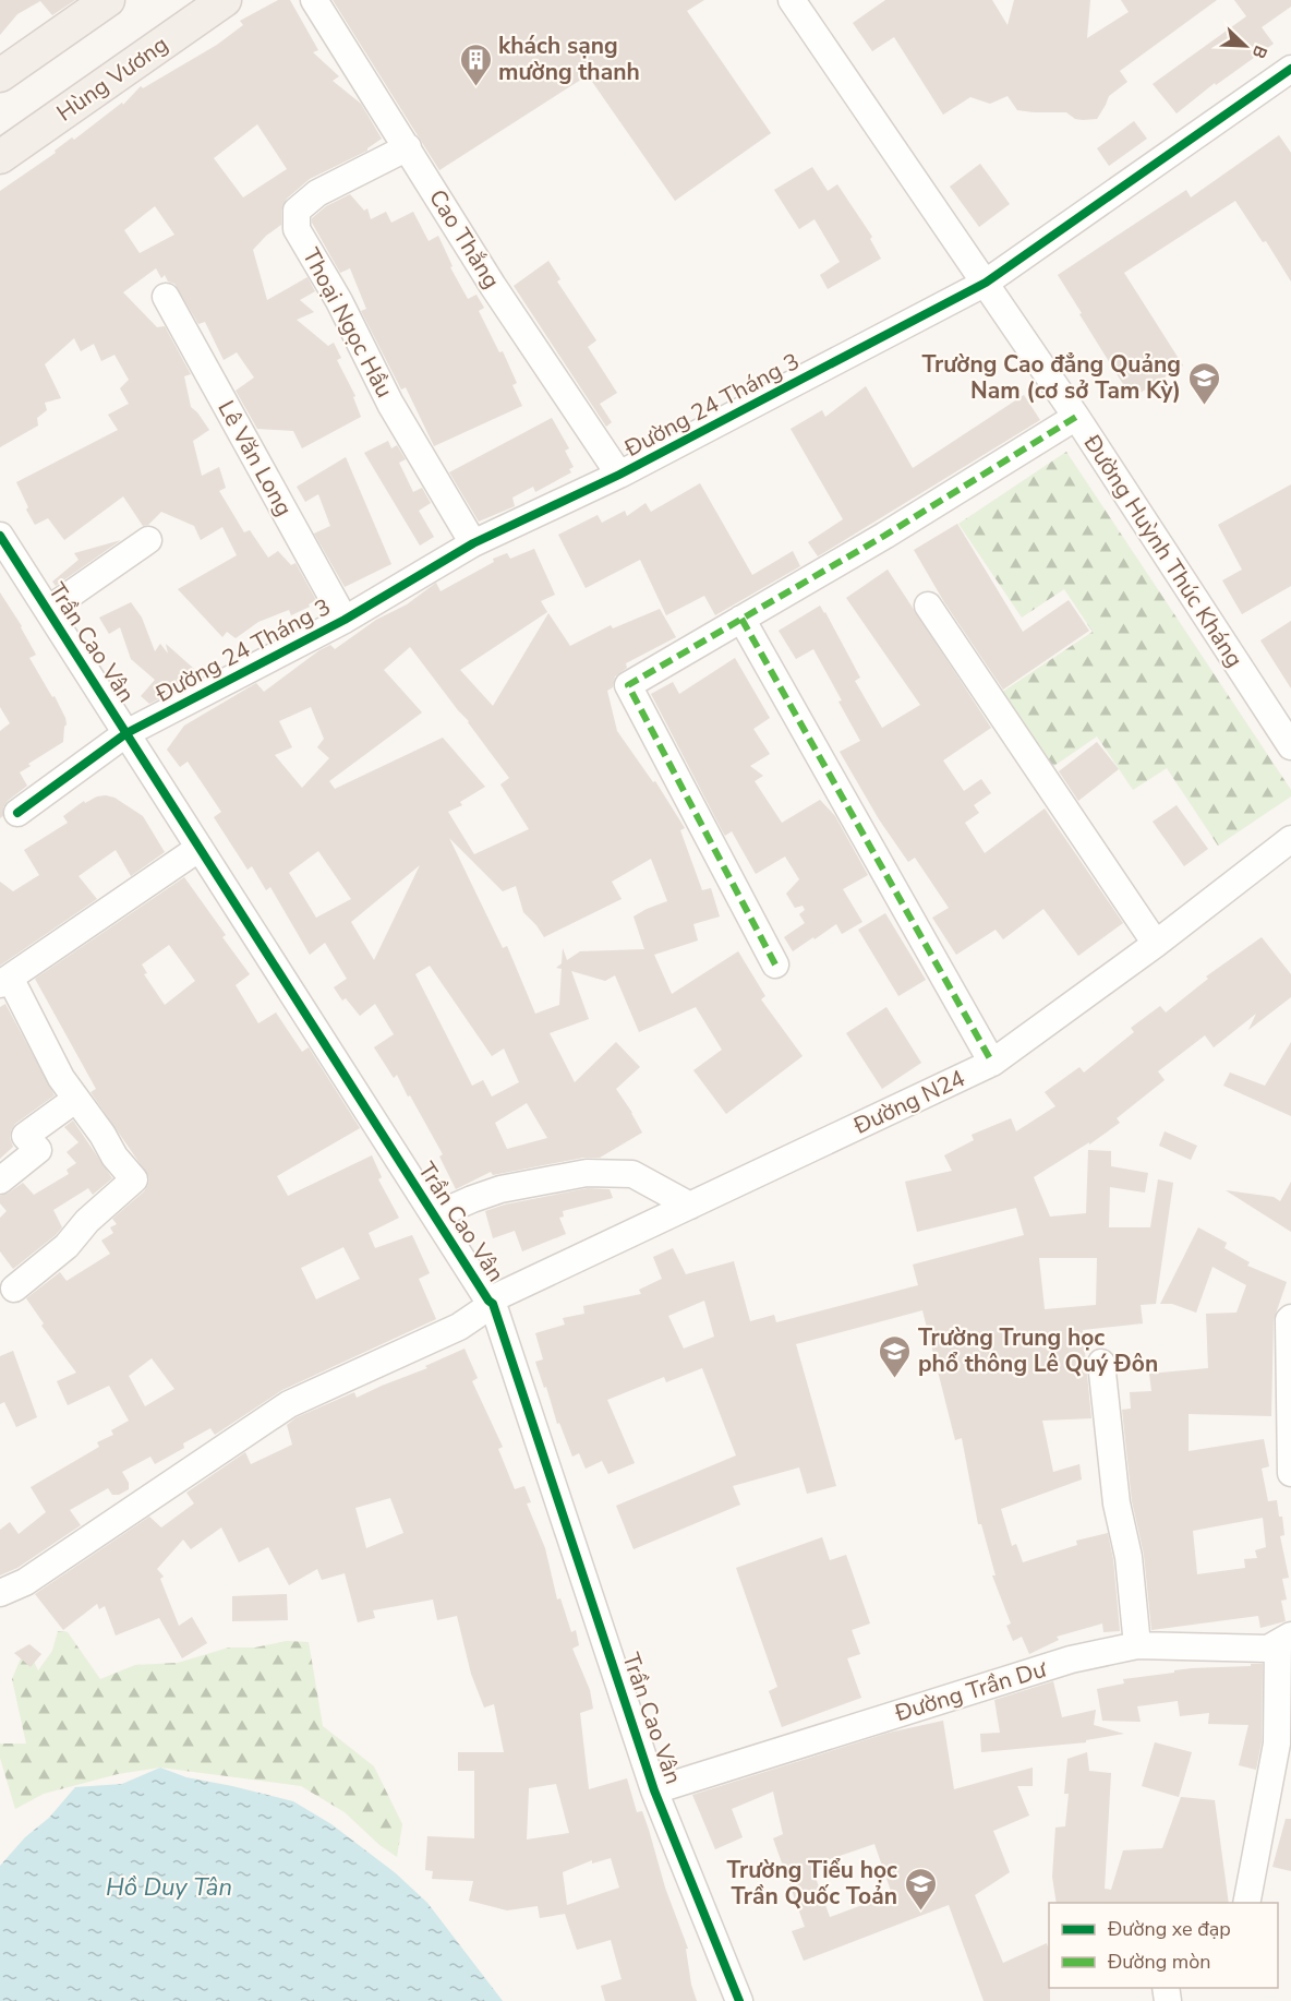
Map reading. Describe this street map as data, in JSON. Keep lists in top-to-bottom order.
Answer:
{
  "streets": {
    "main road": ["Hùng Vương"],
    "street": [
      "Cao Thắng",
      "Thoại Ngọc Hầu",
      "Đường 24 Tháng 3",
      "Lê Văn Long",
      "Đường Huỳnh Thúc Kháng",
      "Trần Cao Vân",
      "Đường N24",
      "Đường Trần Dư"
    ]
  },
  "crossings": [
    ["Cao Thắng", "Thoại Ngọc Hầu"],
    ["Cao Thắng", "Đường 24 Tháng 3"],
    ["Thoại Ngọc Hầu", "Đường 24 Tháng 3"],
    ["Đường 24 Tháng 3", "Lê Văn Long"],
    ["Đường 24 Tháng 3", "Đường Huỳnh Thúc Kháng"],
    ["Đường 24 Tháng 3", "Trần Cao Vân"],
    ["Trần Cao Vân", "Đường N24"],
    ["Trần Cao Vân", "Đường Trần Dư"]
  ],
  "water": ["Hồ Duy Tân"],
  "places": {
    "building": ["khách sạng mường thanh"],
    "school or university": ["Trường Cao đẳng Quảng Nam (cơ sở Tam Kỳ)", "Trường Trung học phổ thông Lê Quý Đôn", "Trường Tiểu học Trần Quốc Toản"]
  },
  "legend": ["Đường xe đạp", "Đường mòn"],
  "north": "bottom right"
}
